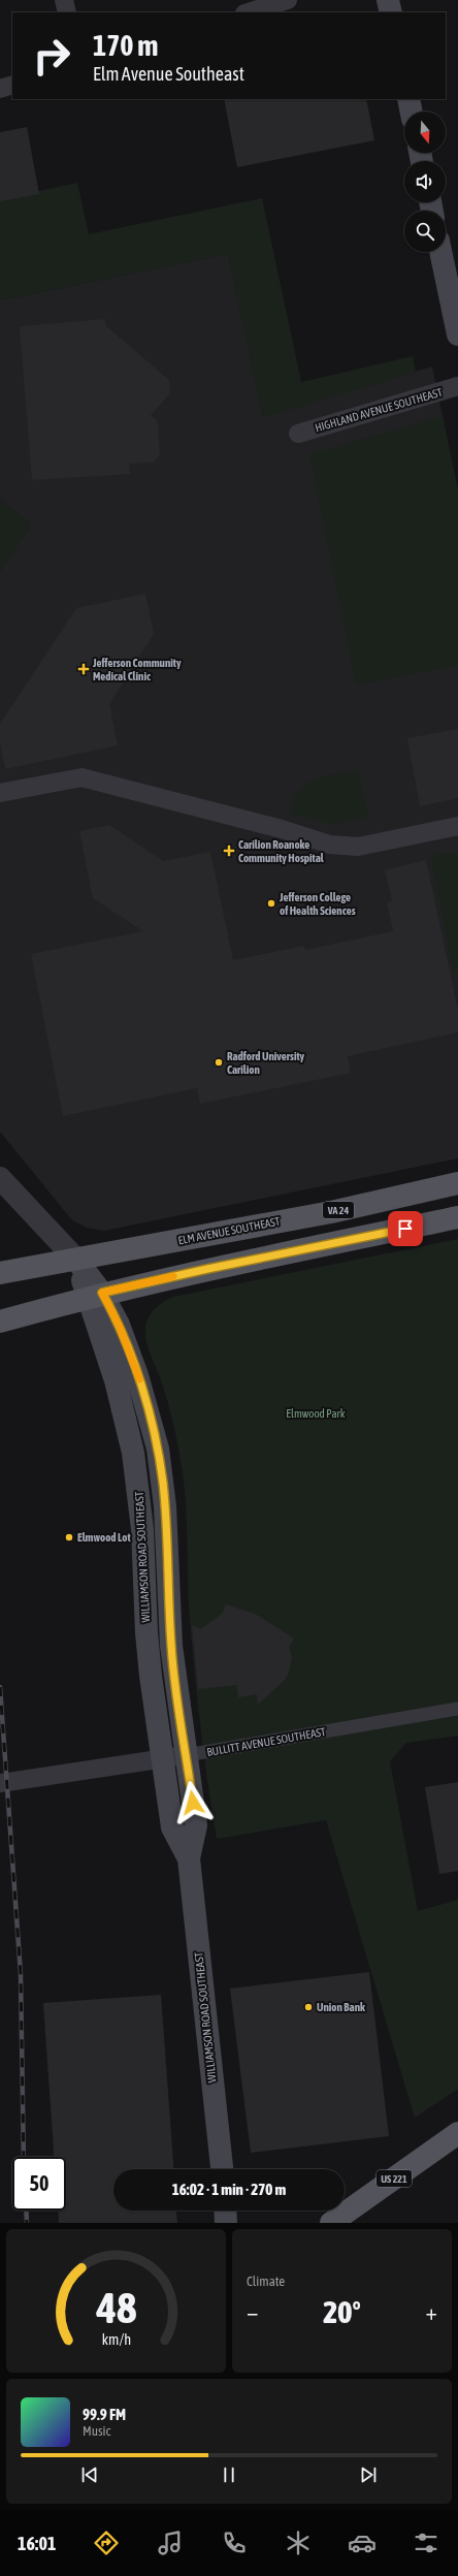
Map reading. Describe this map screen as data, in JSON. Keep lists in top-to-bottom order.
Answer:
{
  "streets": {
    "main road": [
      "VA 24",
      "ELM AVENUE SOUTHEAST",
      "WILLIAMSON ROAD SOUTHEAST",
      "US 221"
    ],
    "street": ["HIGHLAND AVENUE SOUTHEAST", "BULLITT AVENUE SOUTHEAST"]
  },
  "crossings": [
    ["ELM AVENUE SOUTHEAST", "WILLIAMSON ROAD SOUTHEAST"],
    ["WILLIAMSON ROAD SOUTHEAST", "BULLITT AVENUE SOUTHEAST"]
  ],
  "parks": ["Elmwood Park"],
  "places": {
    "health": ["Jefferson Community Medical Clinic", "Carilion Roanoke Community Hospital"],
    "other": [
      "Jefferson College of Health Sciences",
      "Radford University Carilion",
      "Elmwood Lot",
      "Union Bank"
    ]
  },
  "north": "bottom",
  "page": {
    "turn": ["170 m", "Elm Avenue Southeast"],
    "limit": "50",
    "trip": "16:02 · 1 min · 270 m",
    "tile": "Climate",
    "heat": ["−", "20°", "+"],
    "song": ["99.9 FM", "Music"],
    "tabs": "16:01",
    "gauge": ["48", "km/h"]
  }
}
